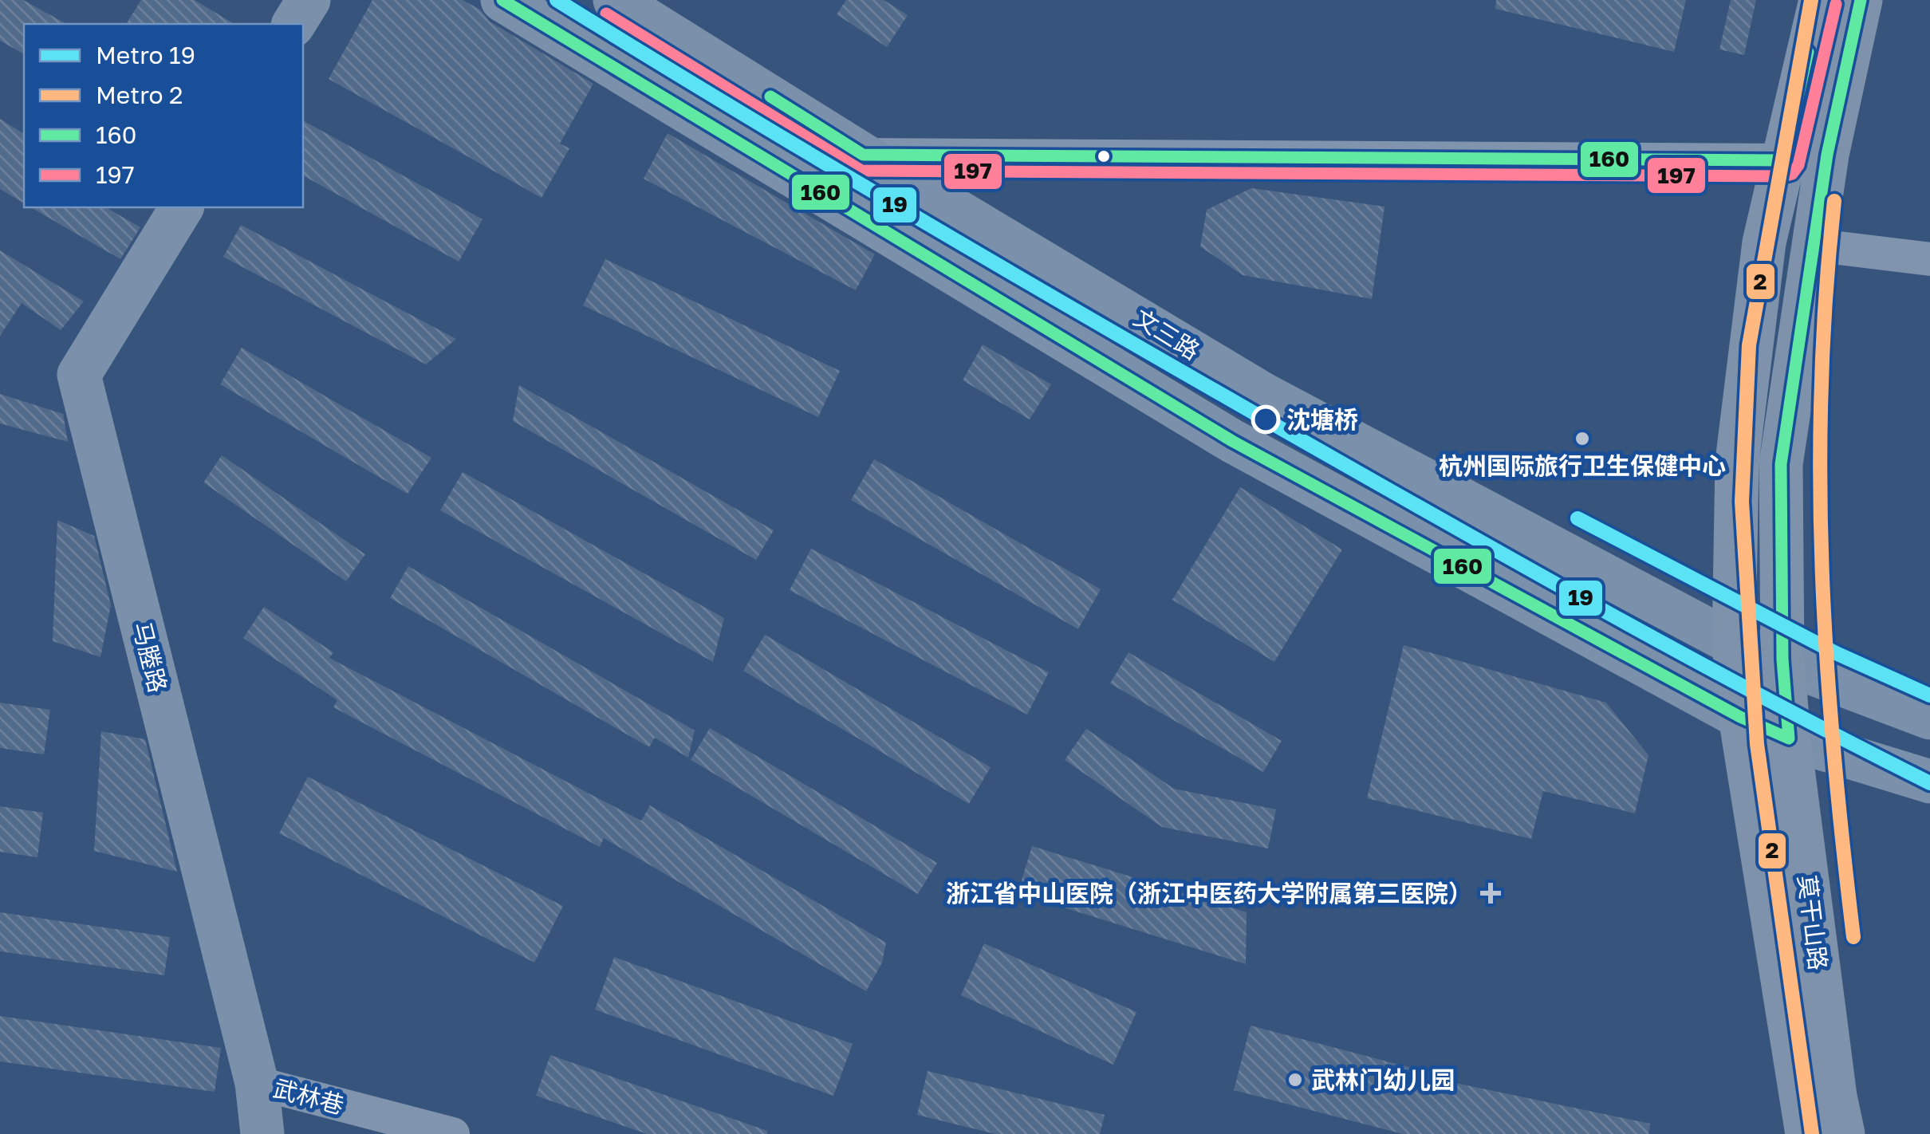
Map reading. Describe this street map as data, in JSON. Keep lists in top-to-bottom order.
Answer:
{
  "streets": {
    "main road": ["文三路", "马塍路", "莫干山路"],
    "street": ["武林巷"]
  },
  "crossings": [
    ["文三路", "莫干山路"],
    ["马塍路", "武林巷"]
  ],
  "places": {
    "other": ["沈塘桥", "杭州国际旅行卫生保健中心", "武林门幼儿园"],
    "health": ["浙江省中山医院（浙江中医药大学附属第三医院）"]
  },
  "lines": [
    "metro line 19",
    "metro line 2",
    "transit line 160",
    "transit line 197"
  ],
  "legend": [
    "Metro 19",
    "Metro 2",
    "160",
    "197"
  ]
}
